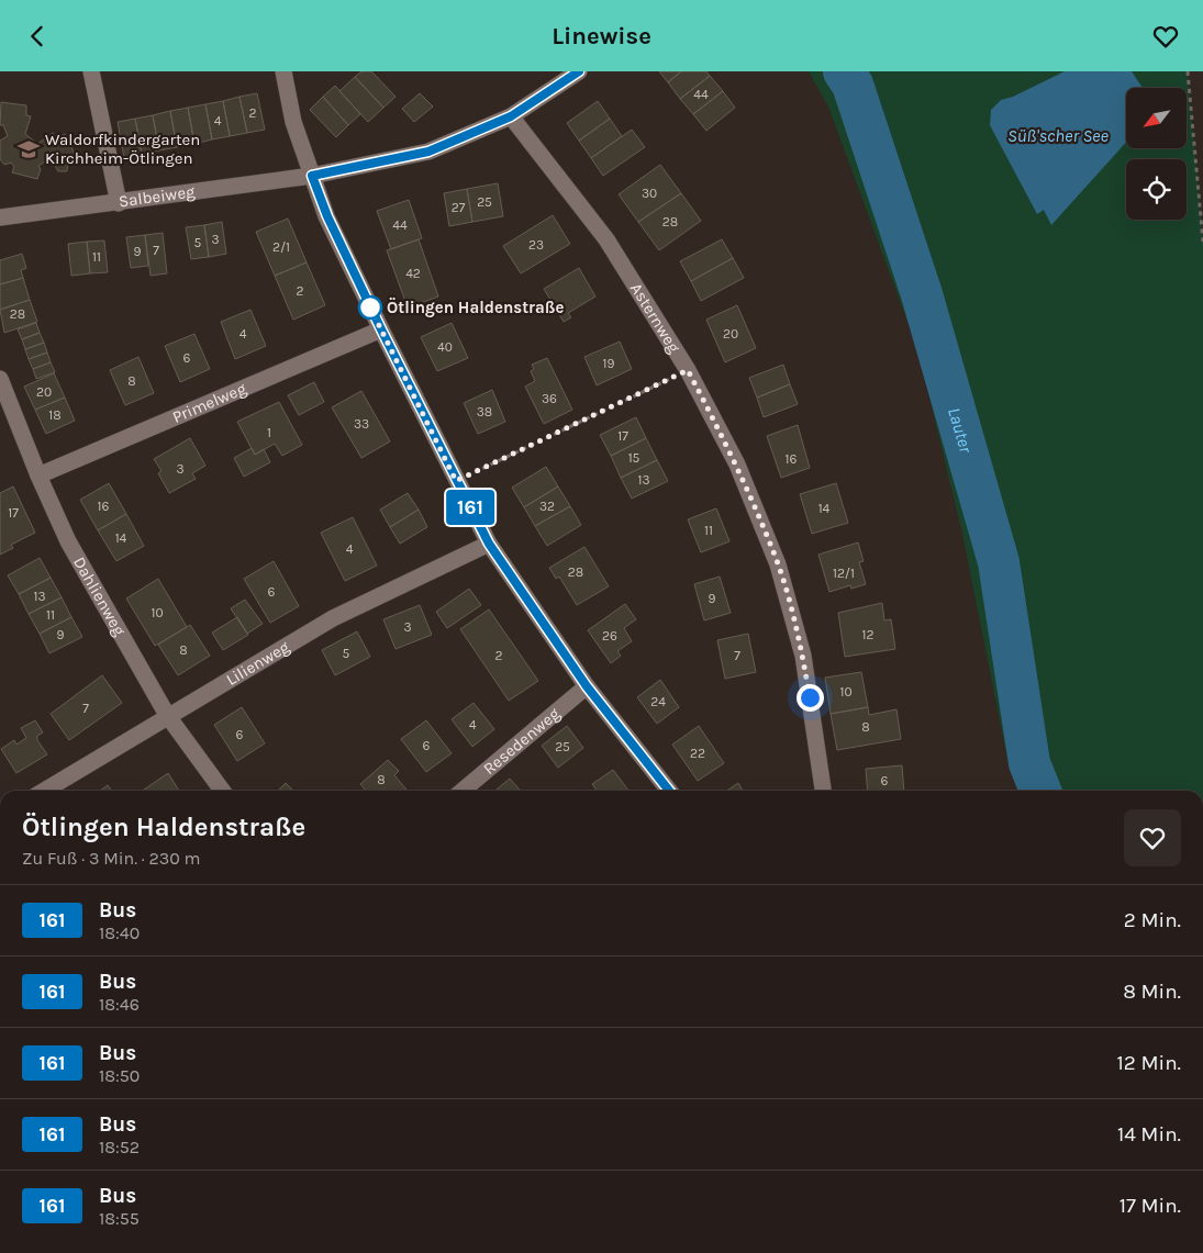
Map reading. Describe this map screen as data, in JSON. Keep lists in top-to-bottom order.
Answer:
{
  "streets": {
    "street": [
      "Salbeiweg",
      "Asternweg",
      "Primelweg",
      "Dahlienweg",
      "Lilienweg",
      "Resedenweg"
    ]
  },
  "crossings": [
    ["Primelweg", "Dahlienweg"],
    ["Dahlienweg", "Lilienweg"]
  ],
  "water": ["Süß'scher See", "Lauter"],
  "places": {
    "school or university": ["Waldorfkindergarten Kirchheim-Ötlingen"],
    "other": ["Ötlingen Haldenstraße"]
  },
  "lines": ["bus line 161"],
  "house_numbers": [
    "44",
    "2",
    "4",
    "30",
    "25",
    "27",
    "28",
    "44",
    "3",
    "5",
    "23",
    "2/1",
    "7",
    "9",
    "11",
    "42",
    "2",
    "28",
    "4",
    "20",
    "40",
    "6",
    "19",
    "8",
    "20",
    "36",
    "38",
    "18",
    "33",
    "1",
    "17",
    "15",
    "16",
    "3",
    "13",
    "16",
    "32",
    "14",
    "17",
    "11",
    "14",
    "4",
    "28",
    "12/1",
    "6",
    "13",
    "9",
    "10",
    "11",
    "3",
    "9",
    "12",
    "26",
    "8",
    "5",
    "2",
    "7",
    "10",
    "24",
    "7",
    "4",
    "8",
    "6",
    "6",
    "25",
    "22",
    "8",
    "6"
  ],
  "north": "bottom left",
  "page": {
    "header": "Linewise",
    "on_map": "161",
    "heading": ["Ötlingen Haldenstraße", "Zu Fuß · 3 Min. · 230 m"],
    "list": [
      {
        "mark": "161",
        "name": "Bus",
        "note": "18:40",
        "value": "2 Min."
      },
      {
        "mark": "161",
        "name": "Bus",
        "note": "18:46",
        "value": "8 Min."
      },
      {
        "mark": "161",
        "name": "Bus",
        "note": "18:50",
        "value": "12 Min."
      },
      {
        "mark": "161",
        "name": "Bus",
        "note": "18:52",
        "value": "14 Min."
      },
      {
        "mark": "161",
        "name": "Bus",
        "note": "18:55",
        "value": "17 Min."
      }
    ]
  }
}
